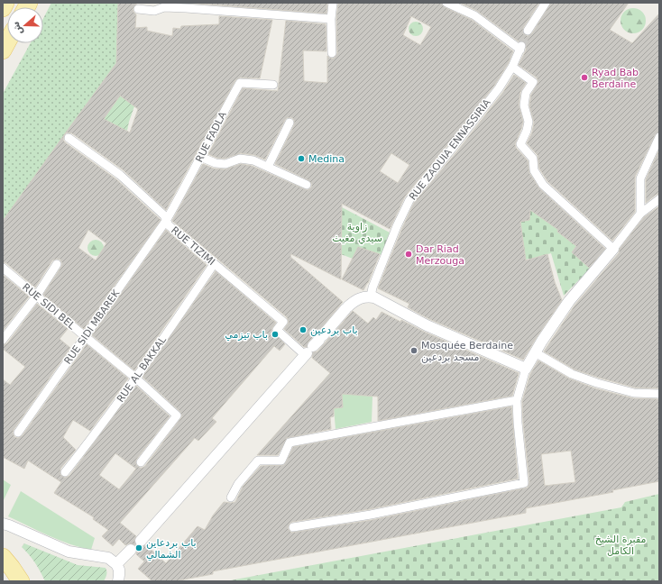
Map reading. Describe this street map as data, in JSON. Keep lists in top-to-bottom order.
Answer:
{
  "streets": {
    "street": [
      "RUE FADLA",
      "RUE ZAOUIA ENNASSIRIA",
      "RUE TIZIMI",
      "RUE SIDI BEL",
      "RUE SIDI MBAREK",
      "RUE AL BAKKAL"
    ]
  },
  "crossings": [
    ["RUE FADLA", "RUE TIZIMI"],
    ["RUE FADLA", "RUE SIDI MBAREK"],
    ["RUE TIZIMI", "RUE SIDI MBAREK"],
    ["RUE TIZIMI", "RUE AL BAKKAL"],
    ["RUE SIDI BEL", "RUE SIDI MBAREK"],
    ["RUE SIDI BEL", "RUE AL BAKKAL"]
  ],
  "parks": ["زاوية سيدي مغيث", "مقبرة الشيخ الكامل"],
  "places": [
    "Ryad Bab Berdaine",
    "Medina",
    "Dar Riad Merzouga",
    "باب بردعين",
    "باب تيزمي",
    "Mosquée Berdaine مسجد بردعين",
    "باب بردعاين الشمالي"
  ],
  "north": "left"
}
